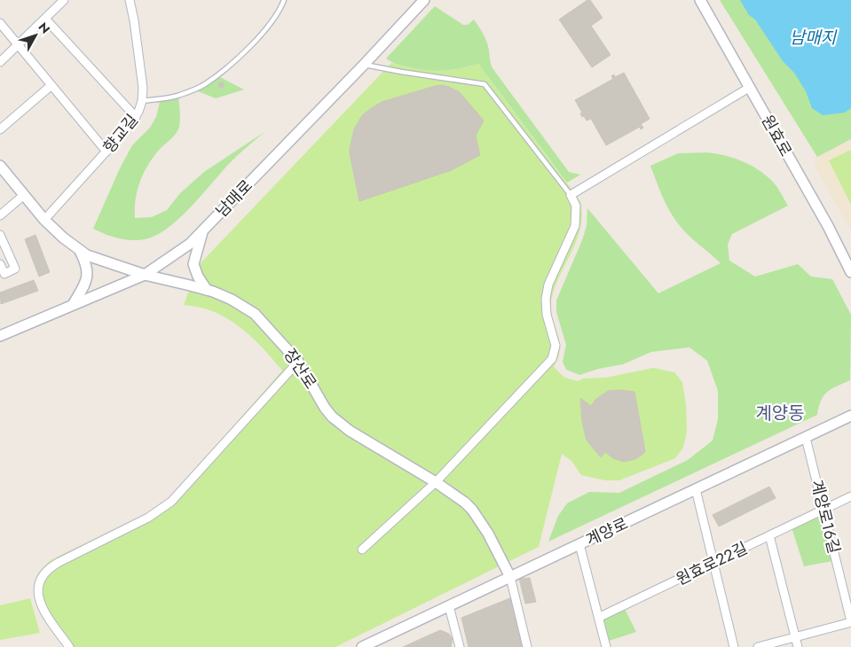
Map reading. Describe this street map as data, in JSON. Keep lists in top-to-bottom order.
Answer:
{
  "streets": {
    "street": [
      "향교길",
      "원효로",
      "남매로",
      "장산로",
      "계양로16길",
      "계양로",
      "원효로22길"
    ]
  },
  "crossings": [
    ["향교길", "장산로"],
    ["남매로", "장산로"],
    ["장산로", "계양로"],
    ["계양로16길", "계양로"],
    ["계양로16길", "원효로22길"]
  ],
  "districts": ["계양동"],
  "water": ["남매지"],
  "north": "top right"
}
